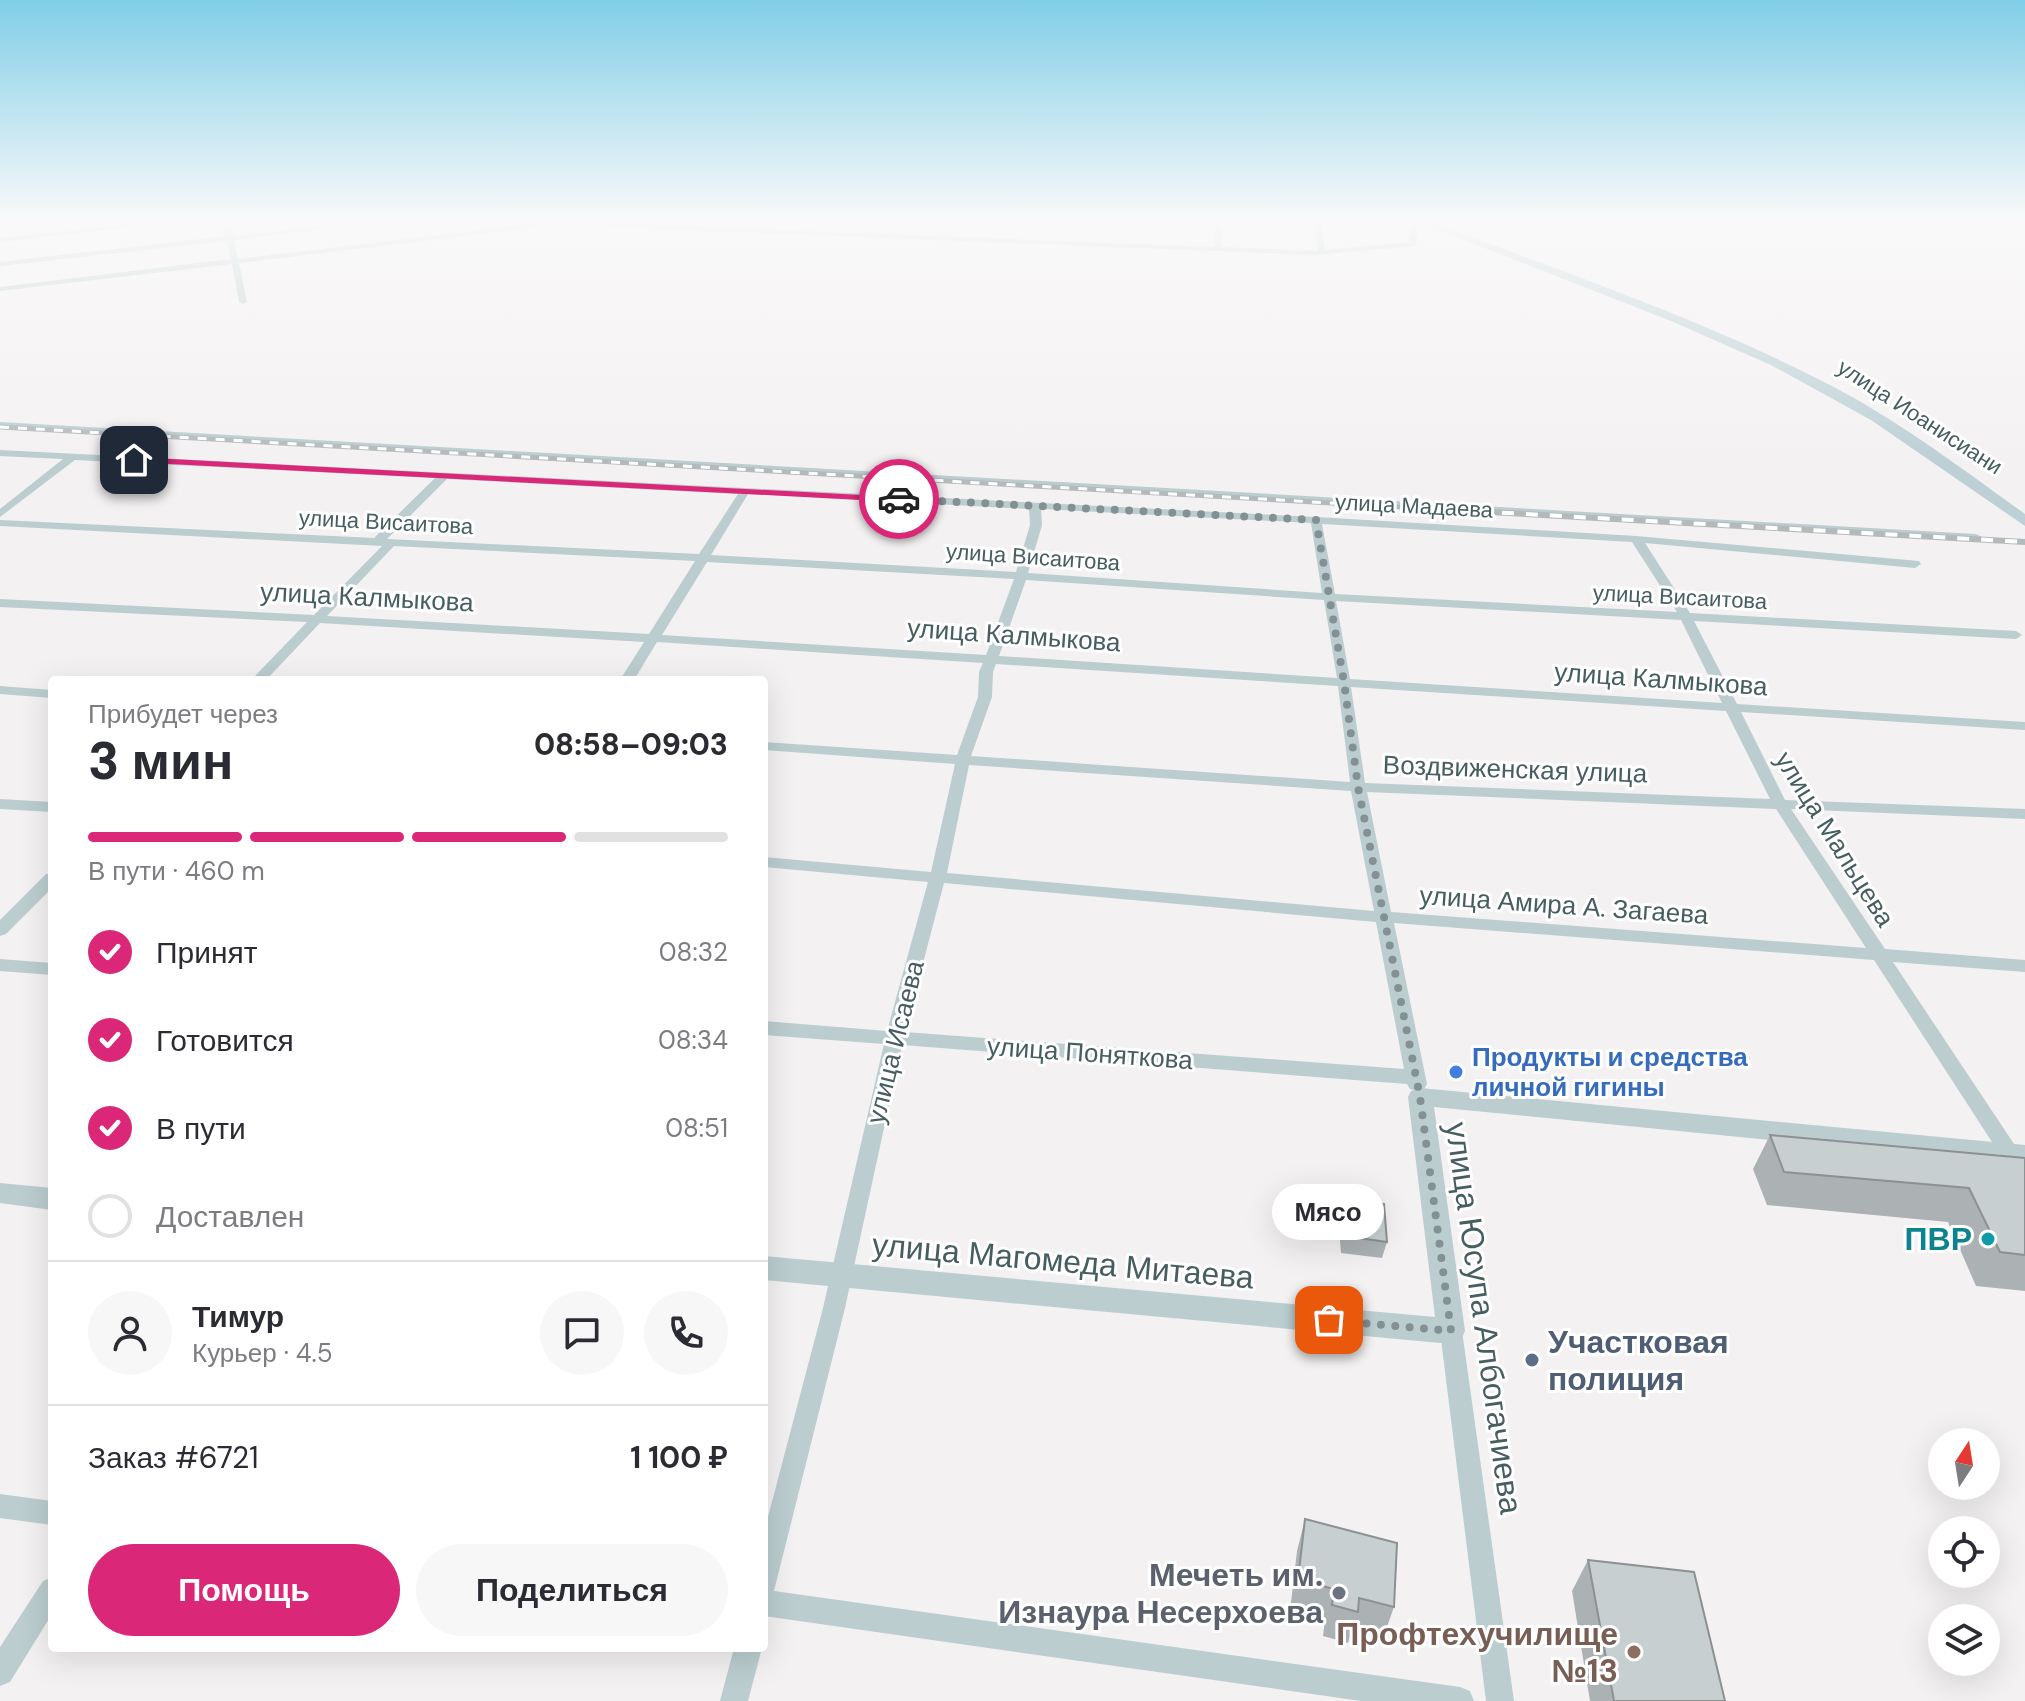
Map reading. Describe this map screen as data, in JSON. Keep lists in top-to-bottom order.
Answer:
{
  "streets": {
    "main road": ["улица Иоанисиани"],
    "street": [
      "улица Мадаева",
      "улица Висаитова",
      "улица Калмыкова",
      "Воздвиженская улица",
      "улица Мальцева",
      "улица Амира А. Загаева",
      "улица Исаева",
      "улица Поняткова",
      "улица Магомеда Митаева",
      "улица Юсупа Албогачиева"
    ]
  },
  "crossings": [
    ["улица Мадаева", "улица Мальцева"],
    ["улица Мадаева", "улица Исаева"],
    ["улица Мадаева", "улица Юсупа Албогачиева"],
    ["улица Висаитова", "улица Мальцева"],
    ["улица Висаитова", "улица Исаева"],
    ["улица Висаитова", "улица Юсупа Албогачиева"],
    ["улица Калмыкова", "улица Мальцева"],
    ["улица Калмыкова", "улица Исаева"],
    ["улица Калмыкова", "улица Юсупа Албогачиева"],
    ["Воздвиженская улица", "улица Мальцева"],
    ["Воздвиженская улица", "улица Исаева"],
    ["Воздвиженская улица", "улица Юсупа Албогачиева"],
    ["улица Мальцева", "улица Амира А. Загаева"],
    ["улица Мальцева", "улица Поняткова"],
    ["улица Амира А. Загаева", "улица Исаева"],
    ["улица Амира А. Загаева", "улица Юсупа Албогачиева"],
    ["улица Исаева", "улица Поняткова"],
    ["улица Исаева", "улица Магомеда Митаева"],
    ["улица Поняткова", "улица Юсупа Албогачиева"],
    ["улица Магомеда Митаева", "улица Юсупа Албогачиева"]
  ],
  "places": [
    "Продукты и средства личной гигины",
    "ПВР",
    "Мясо",
    "Участковая полиция",
    "Мечеть им. Изнаура Несерхоева",
    "Профтехучилище №13"
  ],
  "north": "top",
  "page": {
    "heading": ["3 мин", "Прибудет через", "08:58–09:03"],
    "panel": [
      "Тимур",
      "Курьер · 4.5",
      "Заказ #6721",
      "1 100 ₽"
    ],
    "bar": "В пути · 460 m",
    "list": [
      ["Принят", "08:32"],
      ["Готовится", "08:34"],
      ["В пути", "08:51"],
      "Доставлен"
    ],
    "bubble": "Мясо",
    "buttons": ["Помощь", "Поделиться"]
  }
}
